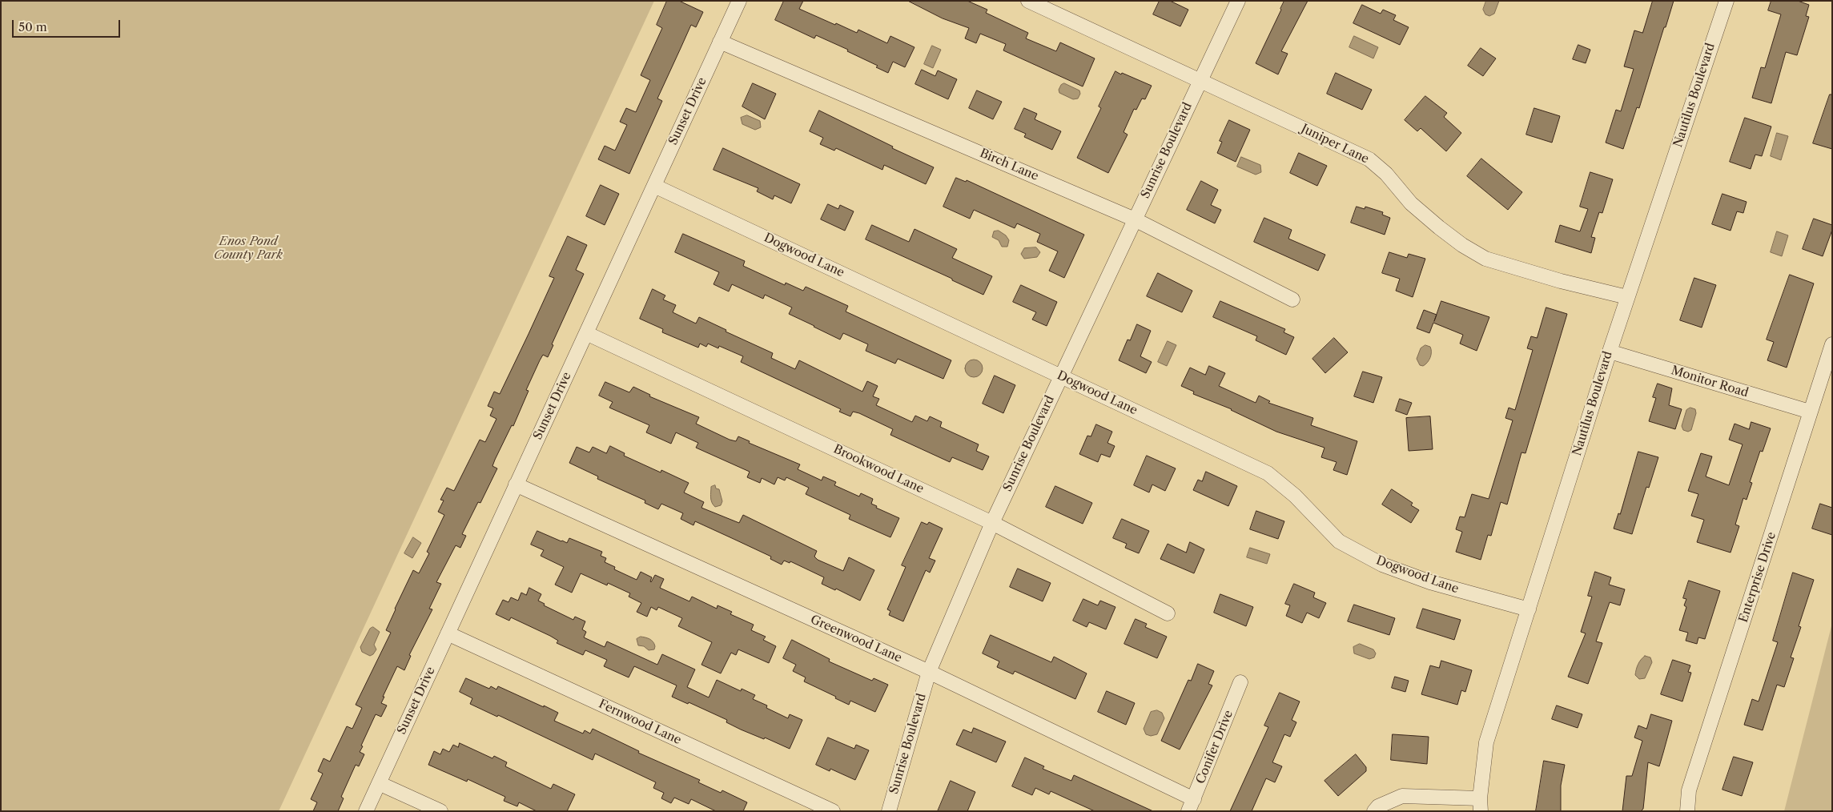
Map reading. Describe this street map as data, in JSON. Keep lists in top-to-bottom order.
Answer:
{
  "streets": {
    "street": [
      "Nautilus Boulevard",
      "Sunset Drive",
      "Juniper Lane",
      "Sunrise Boulevard",
      "Birch Lane",
      "Dogwood Lane",
      "Monitor Road",
      "Brookwood Lane",
      "Enterprise Drive",
      "Greenwood Lane",
      "Fernwood Lane",
      "Conifer Drive"
    ]
  },
  "crossings": [
    ["Nautilus Boulevard", "Juniper Lane"],
    ["Nautilus Boulevard", "Dogwood Lane"],
    ["Nautilus Boulevard", "Monitor Road"],
    ["Sunset Drive", "Birch Lane"],
    ["Sunset Drive", "Dogwood Lane"],
    ["Sunset Drive", "Brookwood Lane"],
    ["Sunset Drive", "Greenwood Lane"],
    ["Sunset Drive", "Fernwood Lane"],
    ["Juniper Lane", "Sunrise Boulevard"],
    ["Sunrise Boulevard", "Birch Lane"],
    ["Sunrise Boulevard", "Dogwood Lane"],
    ["Sunrise Boulevard", "Brookwood Lane"],
    ["Sunrise Boulevard", "Greenwood Lane"],
    ["Monitor Road", "Enterprise Drive"],
    ["Greenwood Lane", "Conifer Drive"]
  ],
  "parks": ["Enos Pond County Park"],
  "scale_bar": "50 m"
}
